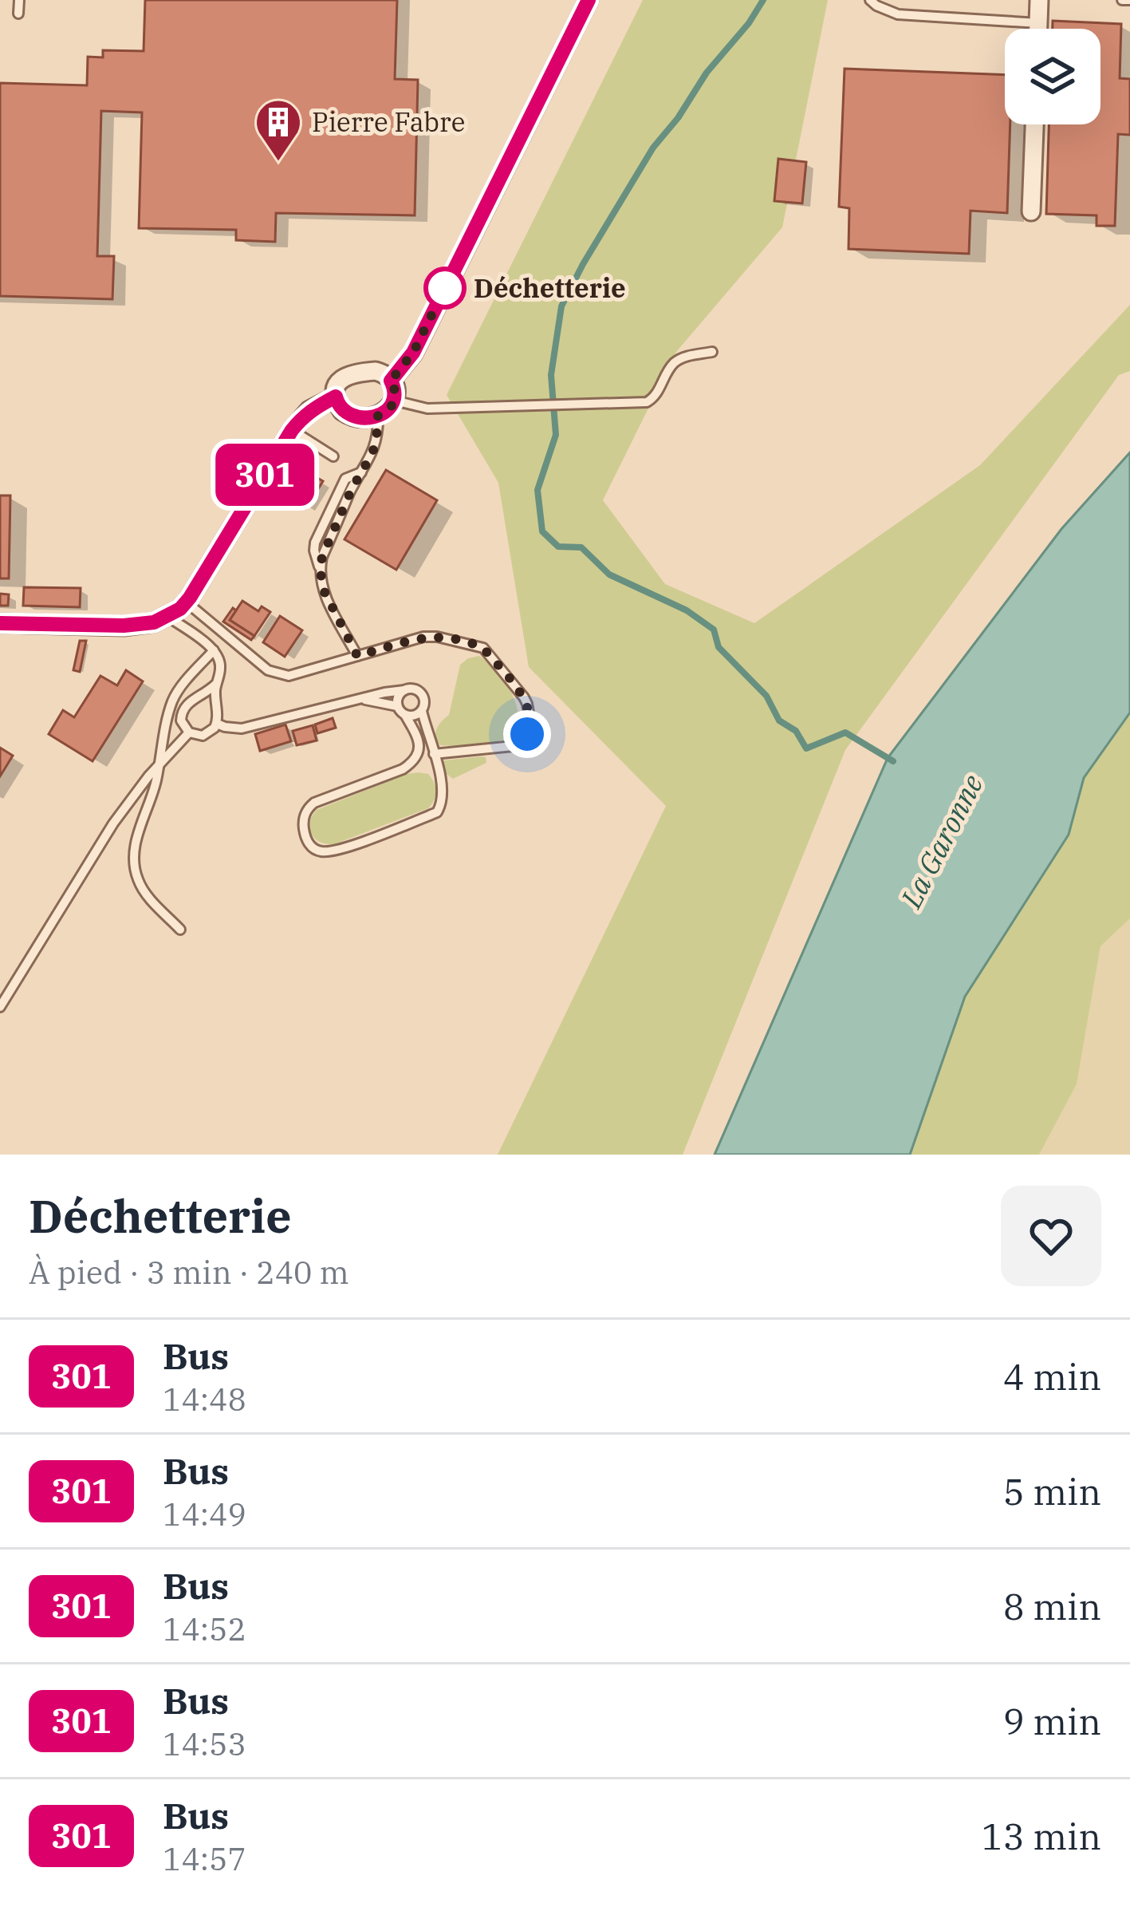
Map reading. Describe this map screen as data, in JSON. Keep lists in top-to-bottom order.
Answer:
{
  "water": ["La Garonne"],
  "places": {
    "building": ["Pierre Fabre"],
    "other": ["Déchetterie"]
  },
  "lines": ["bus line 301"],
  "page": {
    "on_map": "301",
    "heading": ["Déchetterie", "À pied · 3 min · 240 m"],
    "list": [
      {
        "mark": "301",
        "name": "Bus",
        "note": "14:48",
        "value": "4 min"
      },
      {
        "mark": "301",
        "name": "Bus",
        "note": "14:49",
        "value": "5 min"
      },
      {
        "mark": "301",
        "name": "Bus",
        "note": "14:52",
        "value": "8 min"
      },
      {
        "mark": "301",
        "name": "Bus",
        "note": "14:53",
        "value": "9 min"
      },
      {
        "mark": "301",
        "name": "Bus",
        "note": "14:57",
        "value": "13 min"
      }
    ]
  }
}
